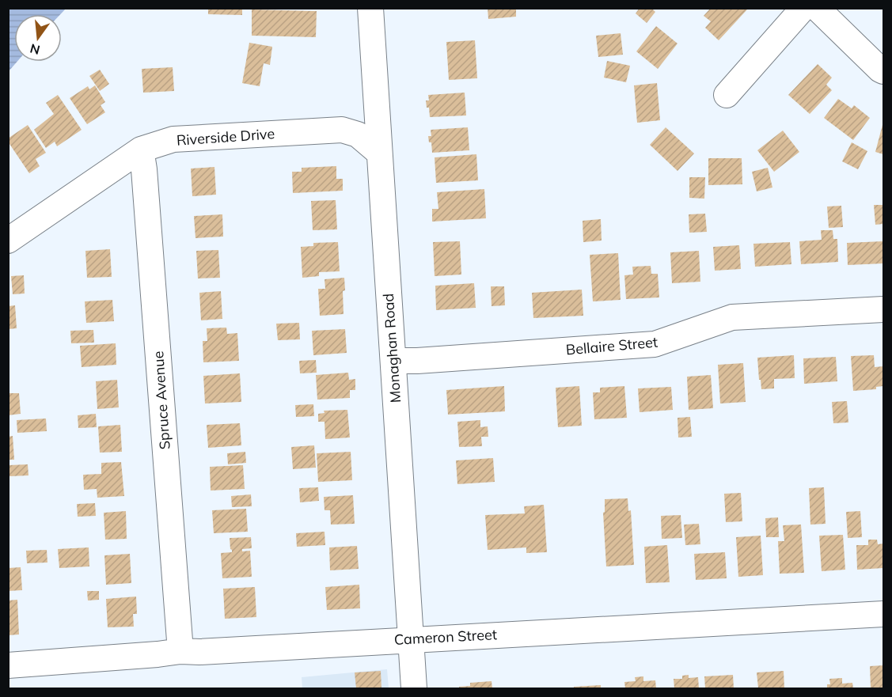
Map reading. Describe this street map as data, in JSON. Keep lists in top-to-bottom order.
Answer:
{
  "streets": {
    "street": [
      "Riverside Drive",
      "Bellaire Street",
      "Monaghan Road",
      "Spruce Avenue",
      "Cameron Street"
    ]
  },
  "crossings": [
    ["Riverside Drive", "Monaghan Road"],
    ["Riverside Drive", "Spruce Avenue"],
    ["Bellaire Street", "Monaghan Road"],
    ["Monaghan Road", "Cameron Street"],
    ["Spruce Avenue", "Cameron Street"]
  ],
  "north": "bottom"
}
